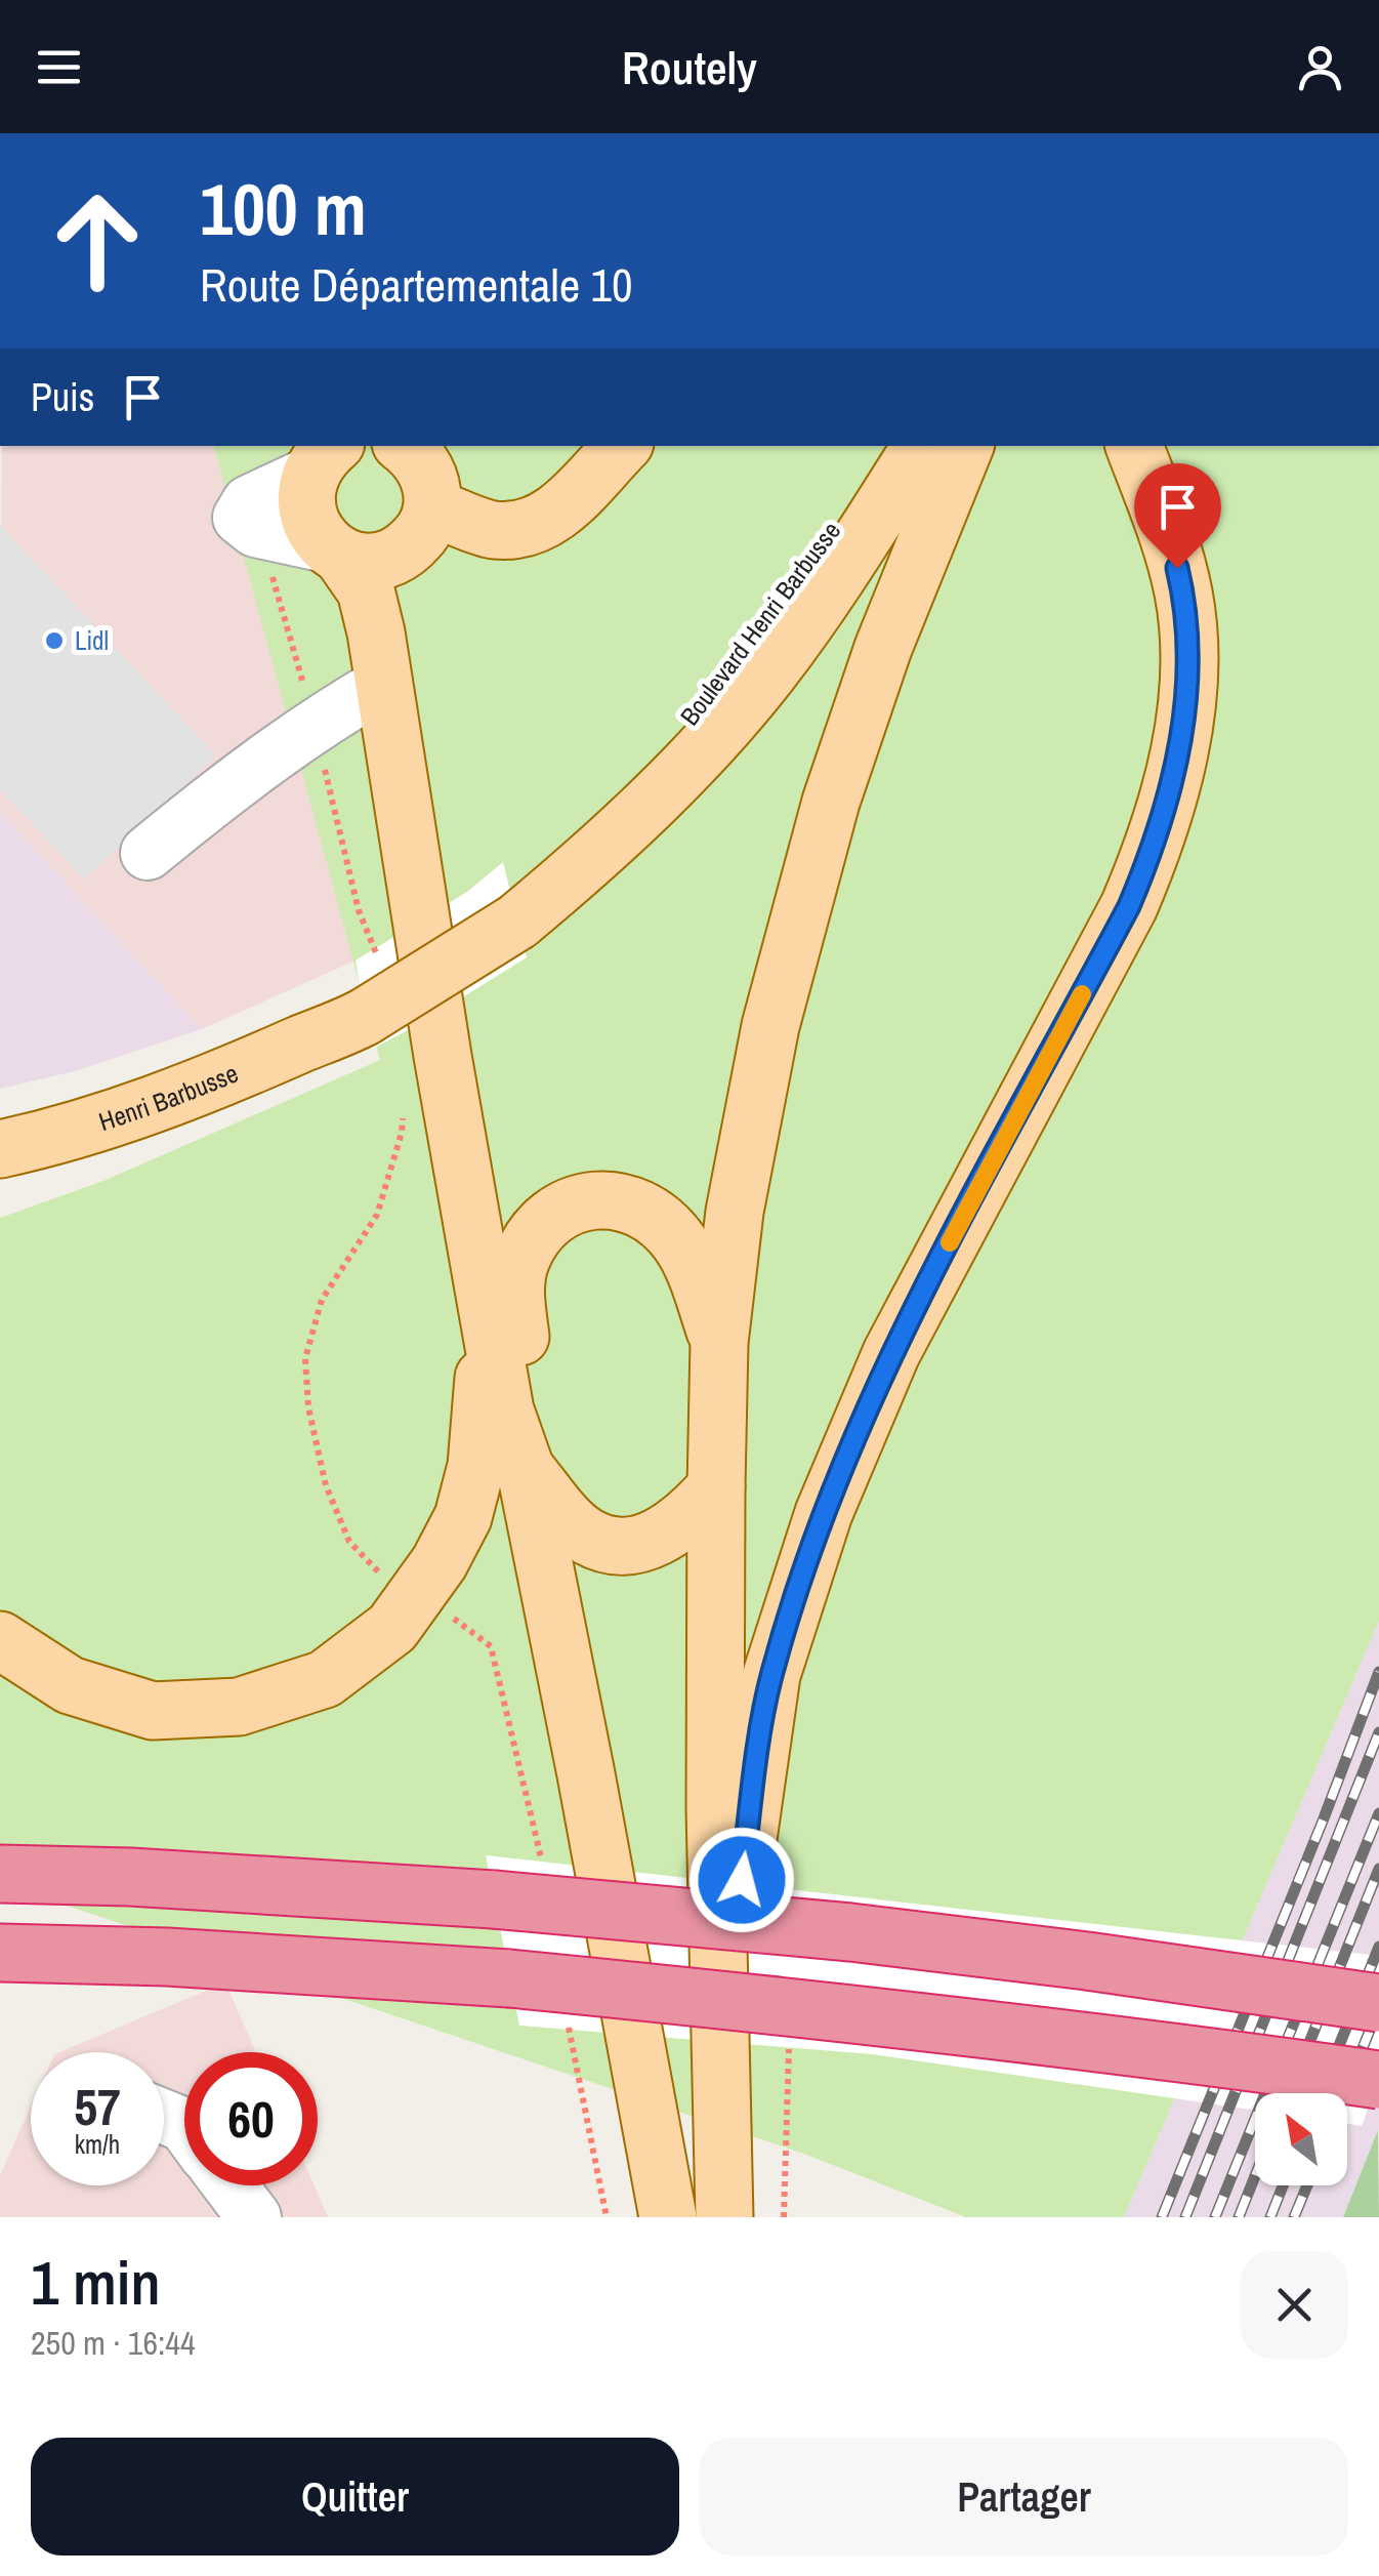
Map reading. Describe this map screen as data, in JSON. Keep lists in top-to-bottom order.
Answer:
{
  "streets": {
    "main road": ["Boulevard Henri Barbusse", "Henri Barbusse"]
  },
  "crossings": [
    ["Boulevard Henri Barbusse", "Henri Barbusse"]
  ],
  "places": ["Lidl"],
  "north": "top left",
  "page": {
    "header": "Routely",
    "turn": ["100 m", "Route Départementale 10"],
    "then": "Puis",
    "speed": "57 km/h",
    "limit": "60",
    "heading": ["1 min", "250 m · 16:44"],
    "buttons": ["Quitter", "Partager"]
  }
}
